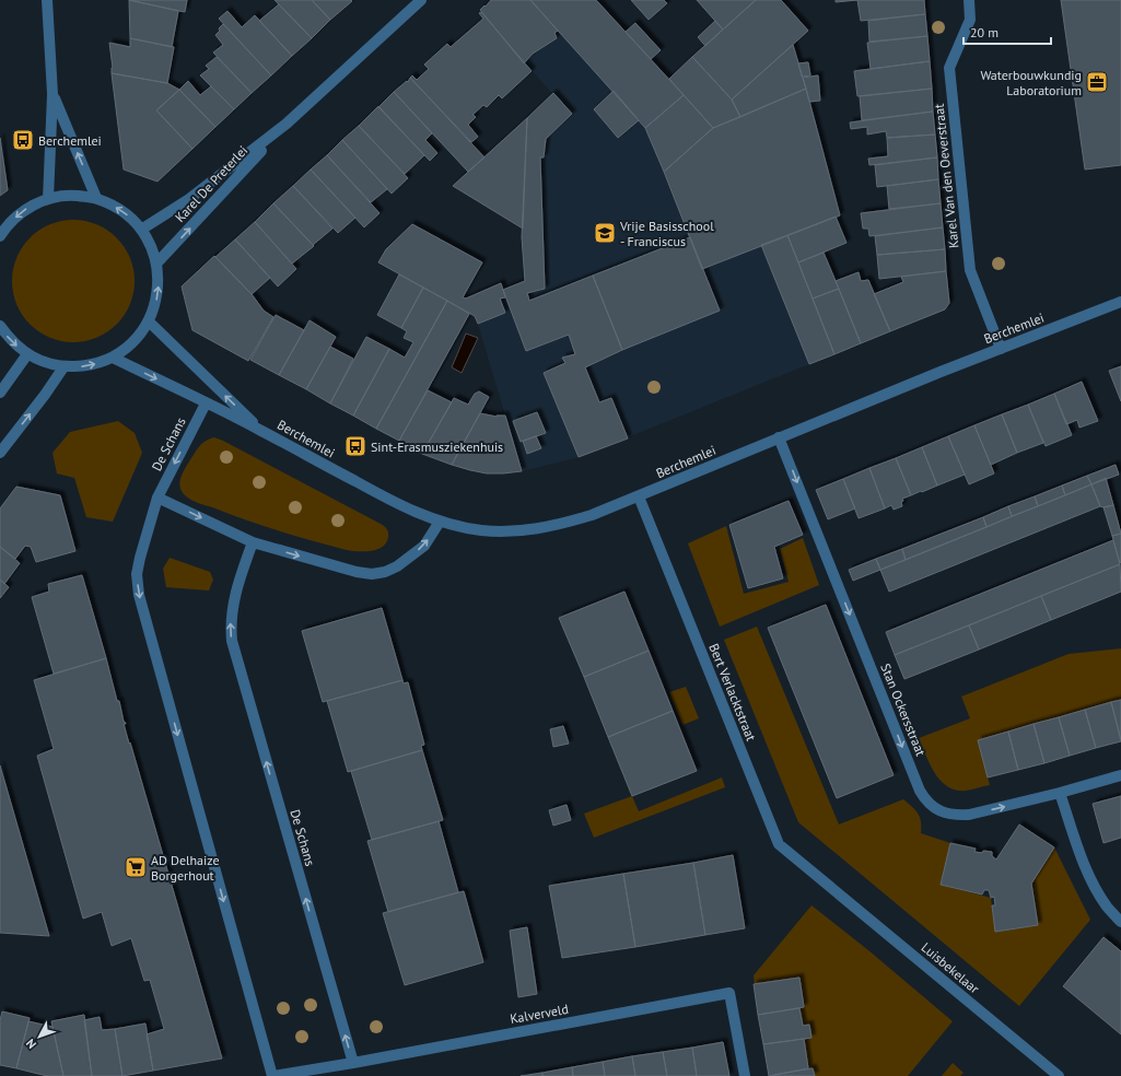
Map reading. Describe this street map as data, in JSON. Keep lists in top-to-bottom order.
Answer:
{
  "streets": {
    "street": [
      "Karel Van den Oeverstraat",
      "Karel De Preterlei",
      "Berchemlei",
      "De Schans",
      "Bert Verlacktstraat",
      "Stan Ockersstraat",
      "Luisbekelaar",
      "Kalverveld"
    ]
  },
  "crossings": [
    ["Karel Van den Oeverstraat", "Berchemlei"],
    ["Berchemlei", "De Schans"],
    ["Berchemlei", "Bert Verlacktstraat"],
    ["Berchemlei", "Stan Ockersstraat"],
    ["De Schans", "Kalverveld"],
    ["Bert Verlacktstraat", "Luisbekelaar"]
  ],
  "one_way": ["Stan Ockersstraat"],
  "places": {
    "office": ["Waterbouwkundig Laboratorium"],
    "bus stop": ["Berchemlei", "Sint-Erasmusziekenhuis"],
    "school or university": ["Vrije Basisschool - Franciscus"],
    "supermarket": ["AD Delhaize Borgerhout"]
  },
  "scale_bar": "20 m",
  "north": "bottom left"
}
